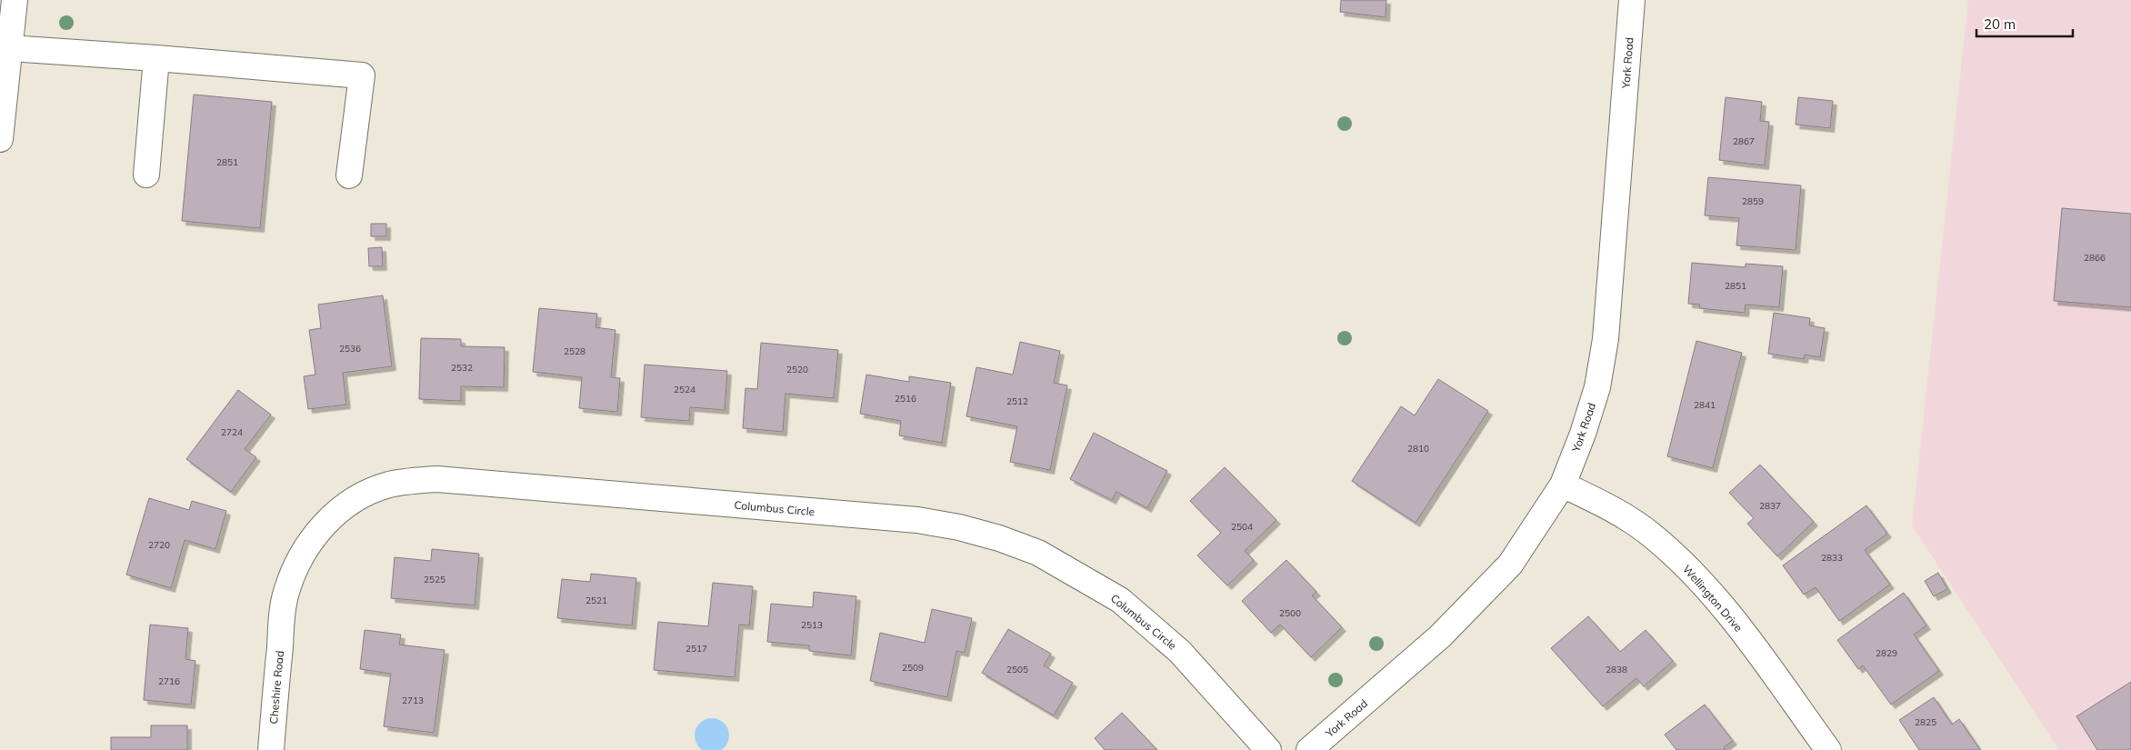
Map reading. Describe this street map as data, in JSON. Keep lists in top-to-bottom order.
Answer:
{
  "streets": {
    "street": [
      "York Road",
      "Columbus Circle",
      "Wellington Drive",
      "Cheshire Road"
    ]
  },
  "crossings": [
    ["York Road", "Wellington Drive"],
    ["Columbus Circle", "Cheshire Road"]
  ],
  "house_numbers": [
    "2867",
    "2851",
    "2859",
    "2866",
    "2851",
    "2536",
    "2528",
    "2532",
    "2520",
    "2524",
    "2516",
    "2512",
    "2841",
    "2724",
    "2810",
    "2837",
    "2504",
    "2720",
    "2833",
    "2525",
    "2521",
    "2500",
    "2513",
    "2517",
    "2829",
    "2509",
    "2505",
    "2838",
    "2716",
    "2713",
    "2825"
  ],
  "scale_bar": "20 m"
}
